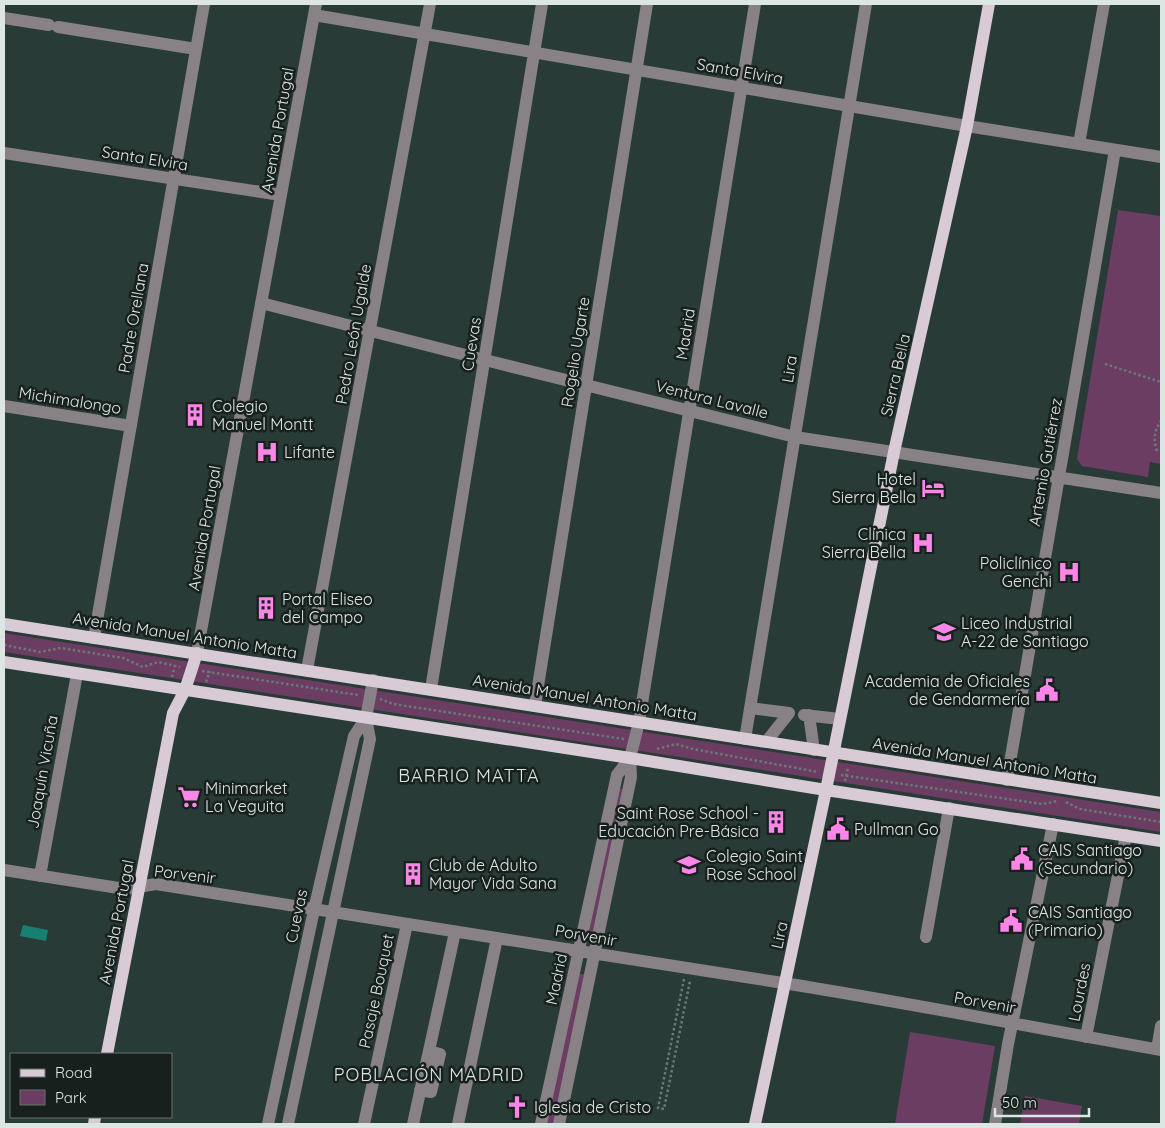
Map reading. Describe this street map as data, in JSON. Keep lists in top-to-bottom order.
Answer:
{
  "streets": {
    "main road": [
      "Avenida Portugal",
      "Lira",
      "Sierra Bella",
      "Avenida Manuel Antonio Matta"
    ],
    "street": [
      "Santa Elvira",
      "Padre Orellana",
      "Pedro León Ugalde",
      "Madrid",
      "Cuevas",
      "Rogelio Ugarte",
      "Ventura Lavalle",
      "Michimalongo",
      "Artemio Gutiérrez",
      "Joaquín Vicuña",
      "Porvenir",
      "Pasaje Bouquet",
      "Lourdes"
    ]
  },
  "crossings": [
    ["Santa Elvira", "Avenida Portugal"],
    ["Santa Elvira", "Padre Orellana"],
    ["Santa Elvira", "Pedro León Ugalde"],
    ["Santa Elvira", "Madrid"],
    ["Santa Elvira", "Cuevas"],
    ["Santa Elvira", "Rogelio Ugarte"],
    ["Santa Elvira", "Lira"],
    ["Santa Elvira", "Sierra Bella"],
    ["Santa Elvira", "Artemio Gutiérrez"],
    ["Avenida Portugal", "Ventura Lavalle"],
    ["Avenida Portugal", "Avenida Manuel Antonio Matta"],
    ["Avenida Portugal", "Porvenir"],
    ["Padre Orellana", "Michimalongo"],
    ["Padre Orellana", "Avenida Manuel Antonio Matta"],
    ["Pedro León Ugalde", "Ventura Lavalle"],
    ["Pedro León Ugalde", "Avenida Manuel Antonio Matta"],
    ["Madrid", "Ventura Lavalle"],
    ["Madrid", "Avenida Manuel Antonio Matta"],
    ["Madrid", "Porvenir"],
    ["Cuevas", "Ventura Lavalle"],
    ["Cuevas", "Avenida Manuel Antonio Matta"],
    ["Cuevas", "Porvenir"],
    ["Rogelio Ugarte", "Ventura Lavalle"],
    ["Rogelio Ugarte", "Avenida Manuel Antonio Matta"],
    ["Lira", "Sierra Bella"],
    ["Lira", "Ventura Lavalle"],
    ["Lira", "Avenida Manuel Antonio Matta"],
    ["Lira", "Porvenir"],
    ["Sierra Bella", "Ventura Lavalle"],
    ["Sierra Bella", "Avenida Manuel Antonio Matta"],
    ["Ventura Lavalle", "Artemio Gutiérrez"],
    ["Artemio Gutiérrez", "Avenida Manuel Antonio Matta"],
    ["Joaquín Vicuña", "Porvenir"],
    ["Porvenir", "Pasaje Bouquet"],
    ["Porvenir", "Lourdes"]
  ],
  "districts": ["BARRIO MATTA", "POBLACIÓN MADRID"],
  "places": {
    "building": [
      "Colegio Manuel Montt",
      "Portal Eliseo del Campo",
      "Saint Rose School - Educación Pre-Básica",
      "Club de Adulto Mayor Vida Sana"
    ],
    "hospital": ["Lifante", "Clínica Sierra Bella", "Policlínico Genchi"],
    "hotel": ["Hotel Sierra Bella"],
    "school or university": ["Liceo Industrial A-22 de Santiago", "Colegio Saint Rose School"],
    "public building": [
      "Academia de Oficiales de Gendarmería",
      "Pullman Go",
      "CAIS Santiago (Secundario)",
      "CAIS Santiago (Primario)"
    ],
    "supermarket": ["Minimarket La Veguita"],
    "church": ["Iglesia de Cristo"]
  },
  "legend": ["Road", "Park"],
  "scale_bar": "50 m"
}
